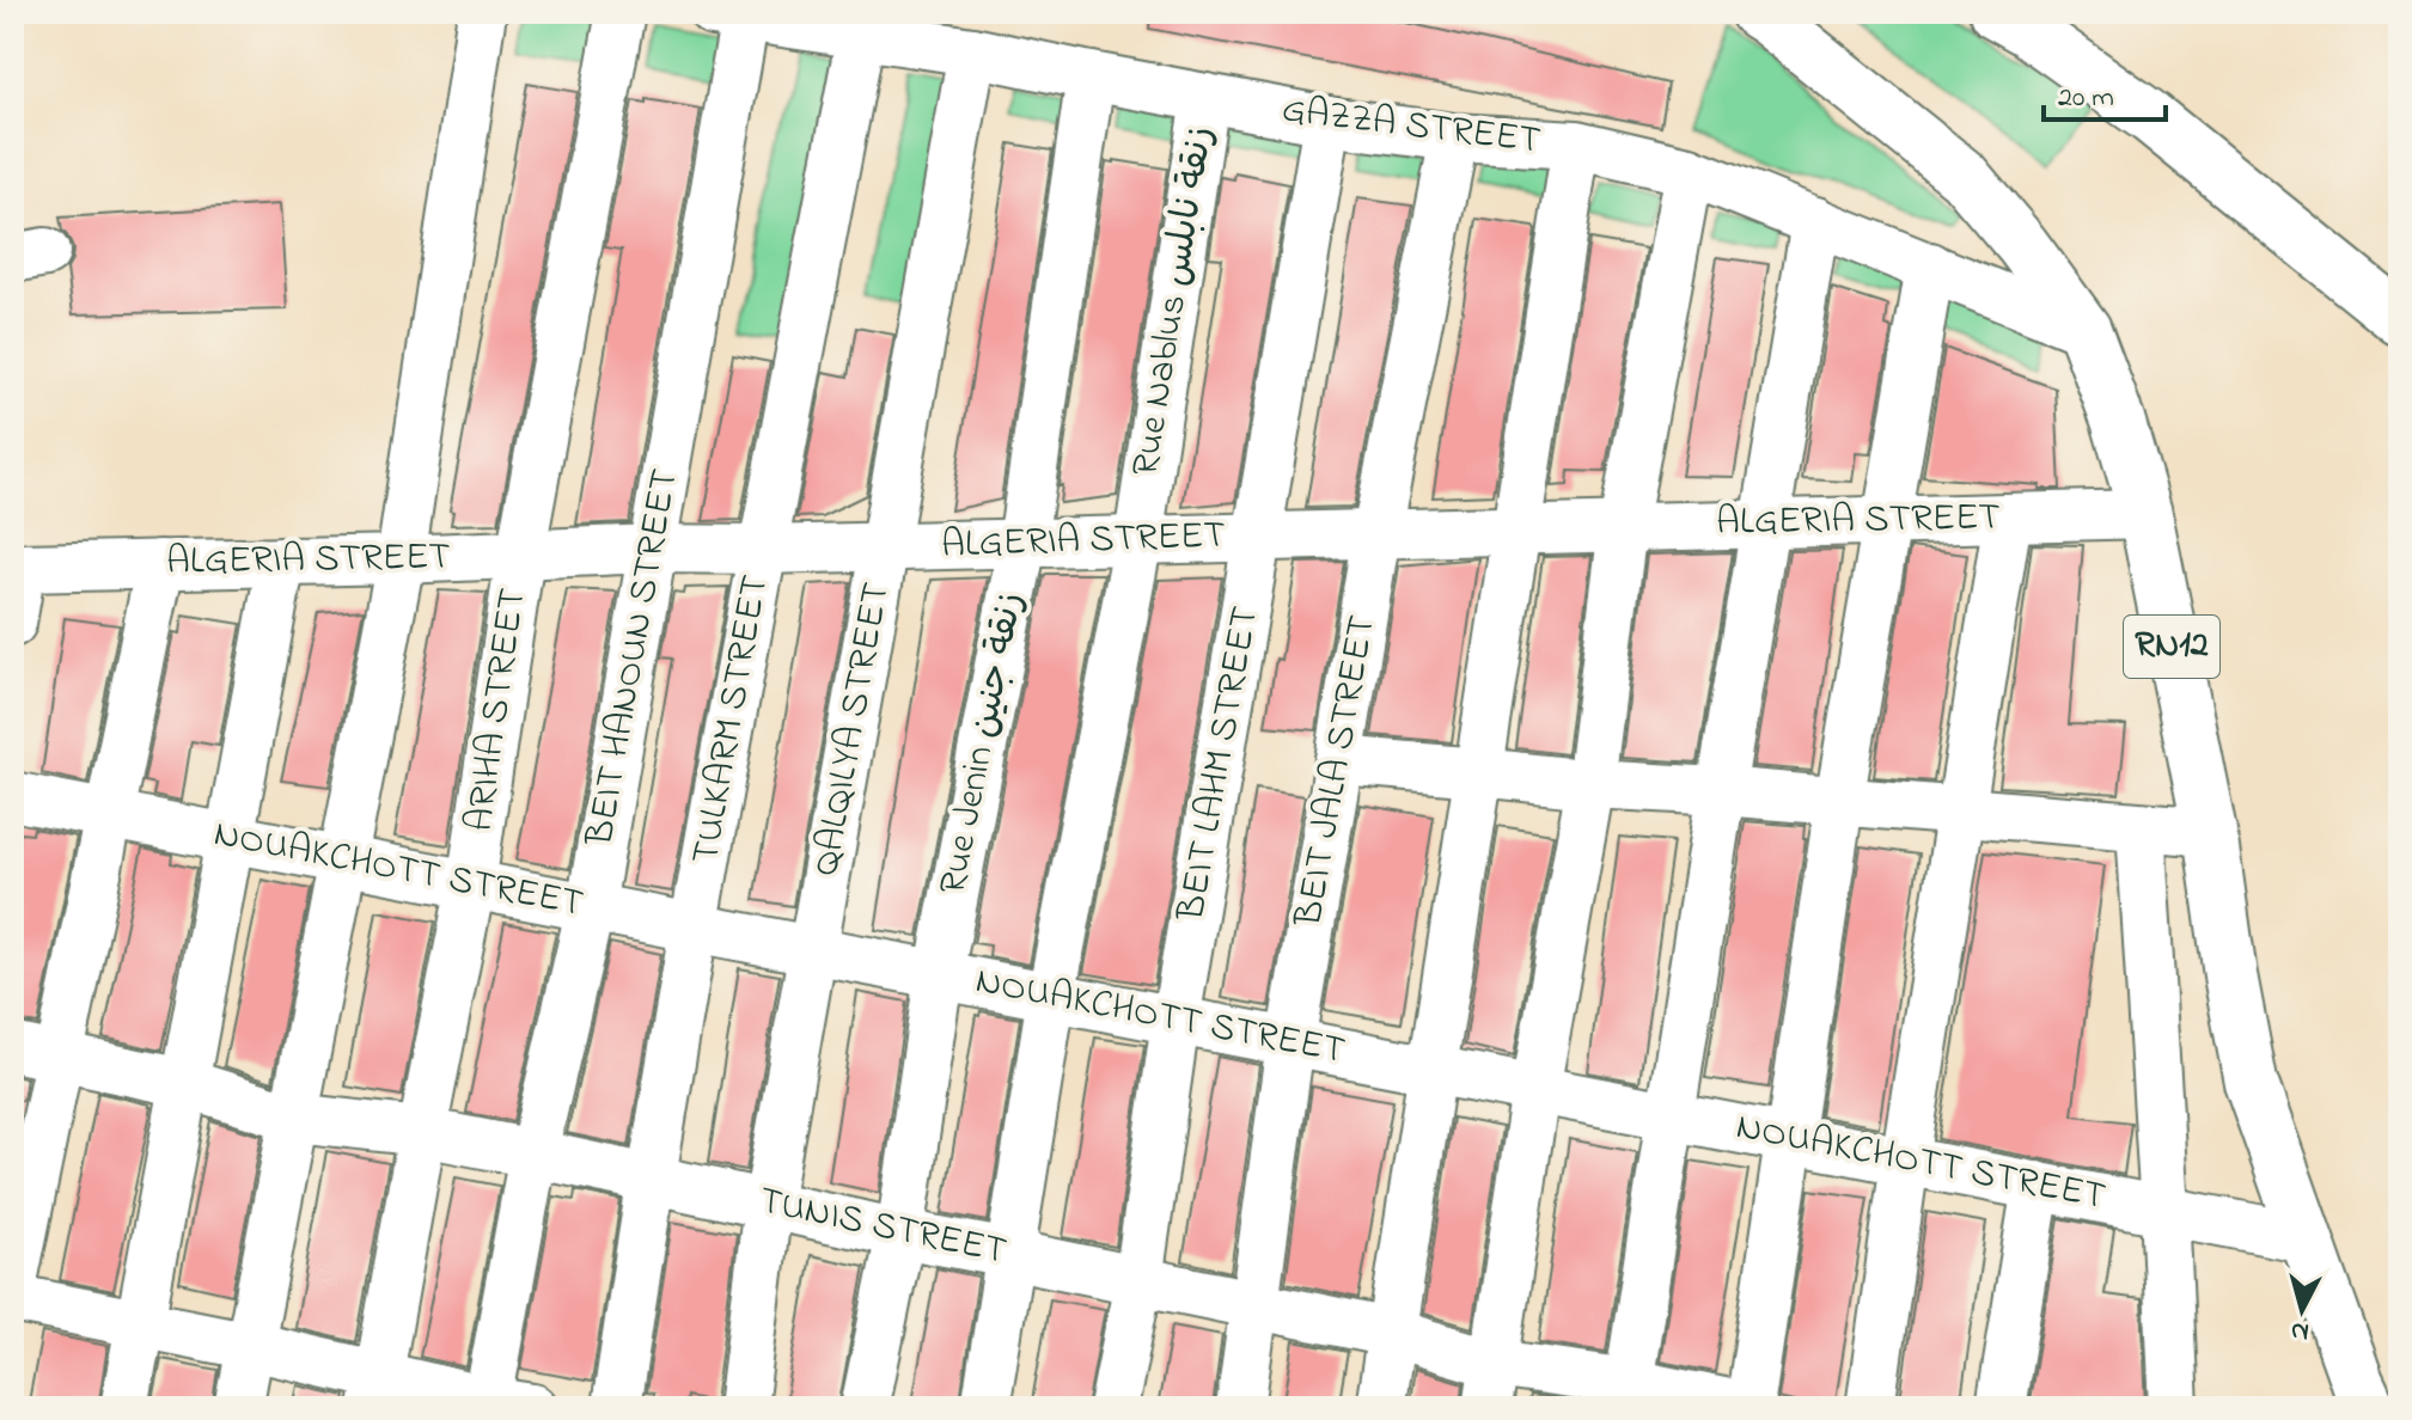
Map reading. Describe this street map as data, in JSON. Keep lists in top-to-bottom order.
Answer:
{
  "streets": {
    "main road": ["RN12"],
    "street": [
      "GAZZA STREET",
      "Rue Nablus زنقة نابلس",
      "ALGERIA STREET",
      "BEIT HANOUN STREET",
      "ARIHA STREET",
      "TULKARM STREET",
      "QALQILYA STREET",
      "Rue Jenin زنقة جنين",
      "BEIT LAHM STREET",
      "BEIT JALA STREET",
      "NOUAKCHOTT STREET",
      "TUNIS STREET"
    ]
  },
  "crossings": [
    ["GAZZA STREET", "Rue Nablus زنقة نابلس"],
    ["GAZZA STREET", "RN12"],
    ["GAZZA STREET", "BEIT HANOUN STREET"],
    ["GAZZA STREET", "TULKARM STREET"],
    ["GAZZA STREET", "QALQILYA STREET"],
    ["GAZZA STREET", "Rue Jenin زنقة جنين"],
    ["GAZZA STREET", "BEIT LAHM STREET"],
    ["GAZZA STREET", "BEIT JALA STREET"],
    ["Rue Nablus زنقة نابلس", "ALGERIA STREET"],
    ["Rue Nablus زنقة نابلس", "NOUAKCHOTT STREET"],
    ["Rue Nablus زنقة نابلس", "TUNIS STREET"],
    ["ALGERIA STREET", "RN12"],
    ["ALGERIA STREET", "BEIT HANOUN STREET"],
    ["ALGERIA STREET", "ARIHA STREET"],
    ["ALGERIA STREET", "TULKARM STREET"],
    ["ALGERIA STREET", "QALQILYA STREET"],
    ["ALGERIA STREET", "Rue Jenin زنقة جنين"],
    ["ALGERIA STREET", "BEIT LAHM STREET"],
    ["ALGERIA STREET", "BEIT JALA STREET"],
    ["RN12", "NOUAKCHOTT STREET"],
    ["BEIT HANOUN STREET", "NOUAKCHOTT STREET"],
    ["BEIT HANOUN STREET", "TUNIS STREET"],
    ["ARIHA STREET", "NOUAKCHOTT STREET"],
    ["ARIHA STREET", "TUNIS STREET"],
    ["TULKARM STREET", "NOUAKCHOTT STREET"],
    ["TULKARM STREET", "TUNIS STREET"],
    ["QALQILYA STREET", "NOUAKCHOTT STREET"],
    ["QALQILYA STREET", "TUNIS STREET"],
    ["Rue Jenin زنقة جنين", "NOUAKCHOTT STREET"],
    ["Rue Jenin زنقة جنين", "TUNIS STREET"],
    ["BEIT LAHM STREET", "NOUAKCHOTT STREET"],
    ["BEIT LAHM STREET", "TUNIS STREET"],
    ["BEIT JALA STREET", "NOUAKCHOTT STREET"],
    ["BEIT JALA STREET", "TUNIS STREET"]
  ],
  "scale_bar": "20 m",
  "north": "bottom"
}
